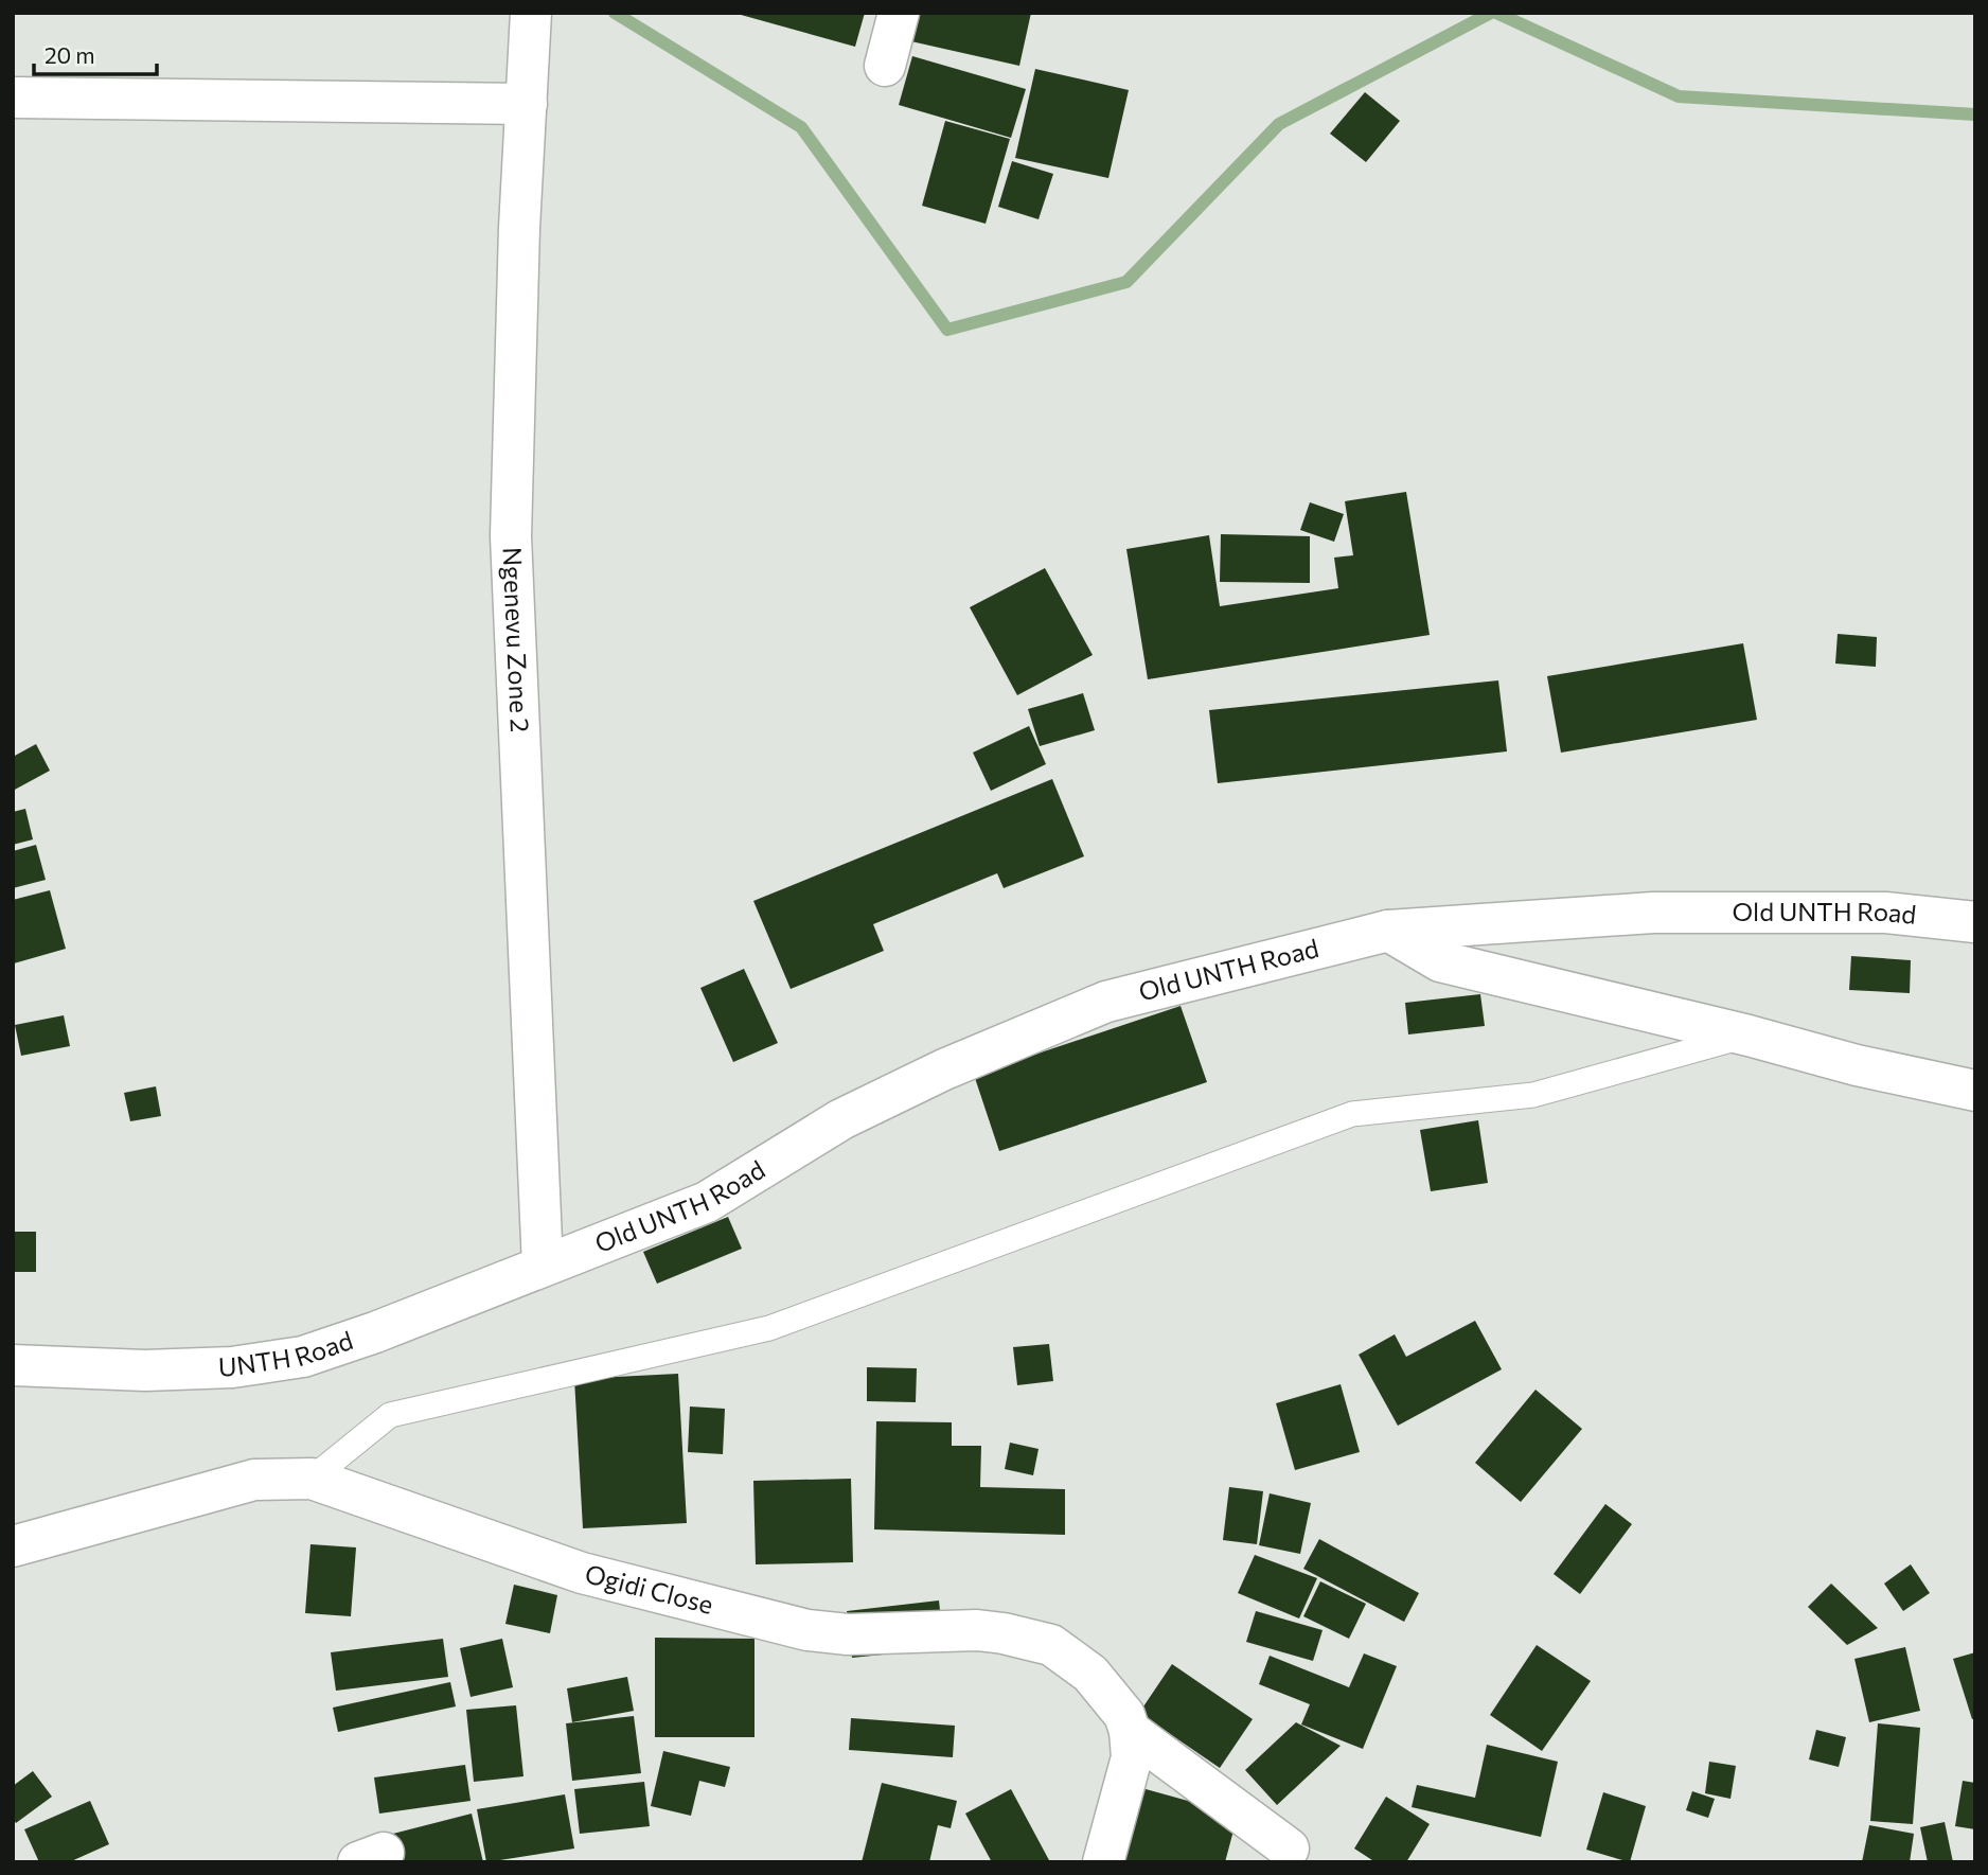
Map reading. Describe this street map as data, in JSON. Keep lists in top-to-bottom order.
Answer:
{
  "streets": {
    "street": [
      "Ngenevu Zone 2",
      "Old UNTH Road",
      "UNTH Road",
      "Ogidi Close"
    ]
  },
  "crossings": [
    ["Ngenevu Zone 2", "Old UNTH Road"],
    ["Ngenevu Zone 2", "UNTH Road"],
    ["Old UNTH Road", "UNTH Road"]
  ],
  "scale_bar": "20 m"
}
